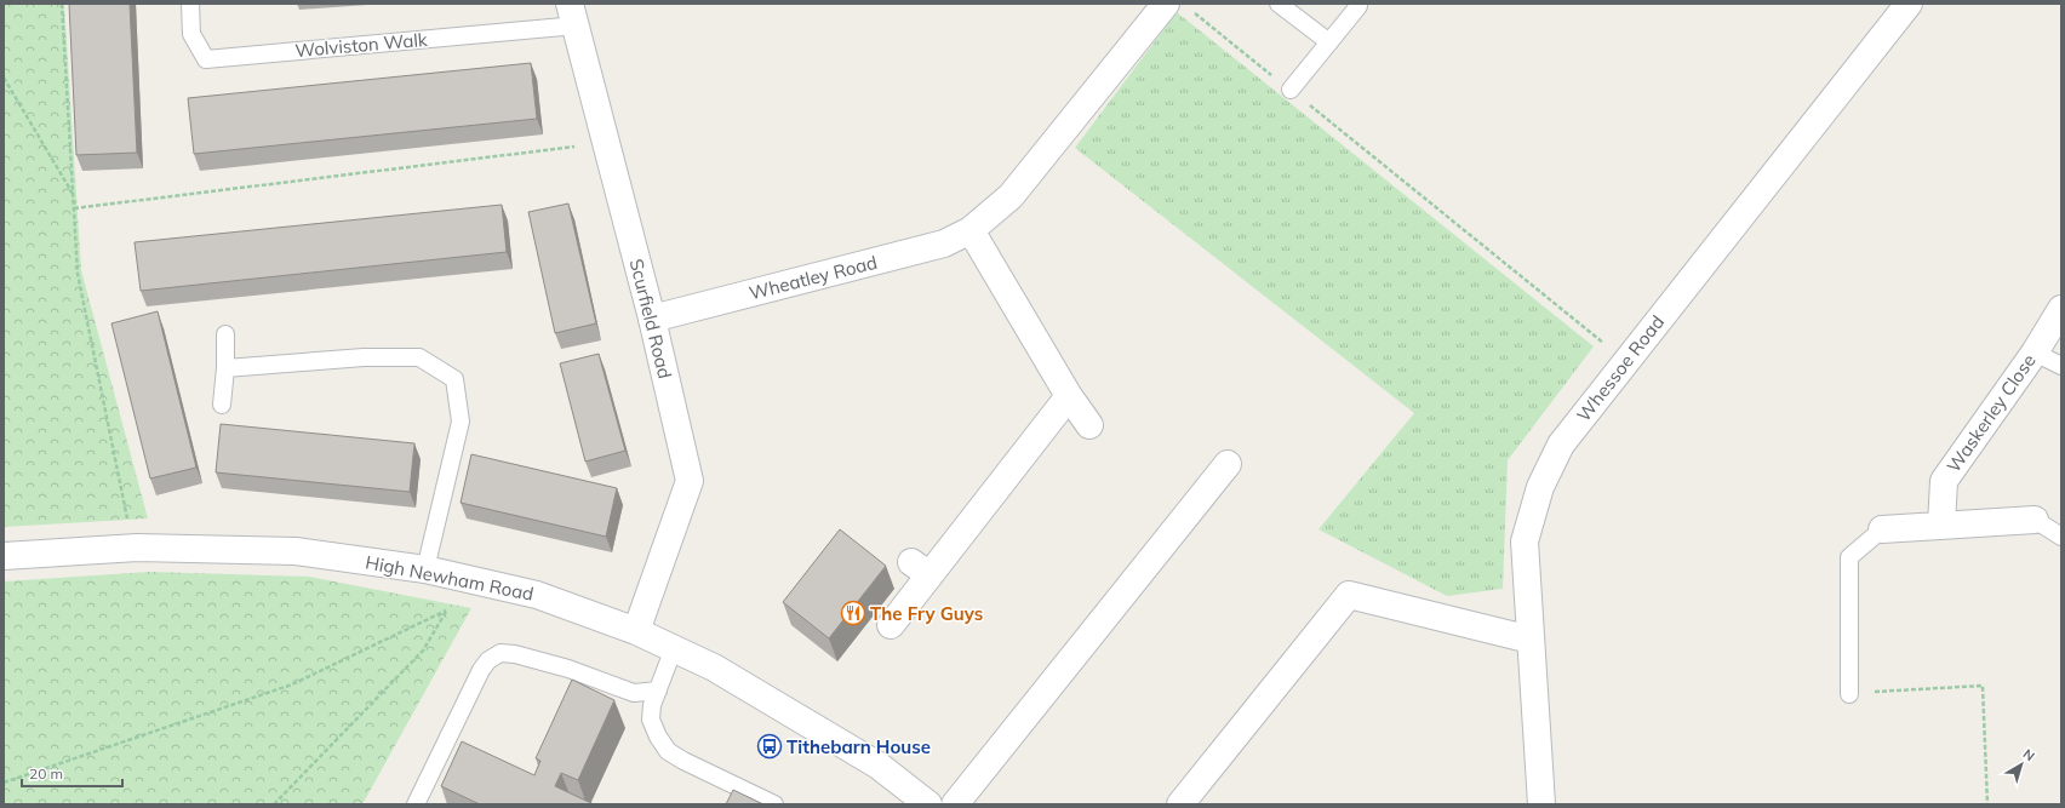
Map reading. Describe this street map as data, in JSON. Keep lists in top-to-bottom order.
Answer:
{
  "streets": {
    "street": [
      "Wheatley Road",
      "Scurfield Road",
      "Whessoe Road",
      "Waskerley Close",
      "High Newham Road"
    ],
    "lane": ["Wolviston Walk"]
  },
  "crossings": [
    ["Wolviston Walk", "Scurfield Road"],
    ["Wheatley Road", "Scurfield Road"],
    ["Scurfield Road", "High Newham Road"]
  ],
  "places": {
    "restaurant": ["The Fry Guys"],
    "bus stop": ["Tithebarn House"]
  },
  "scale_bar": "20 m",
  "north": "top right"
}
